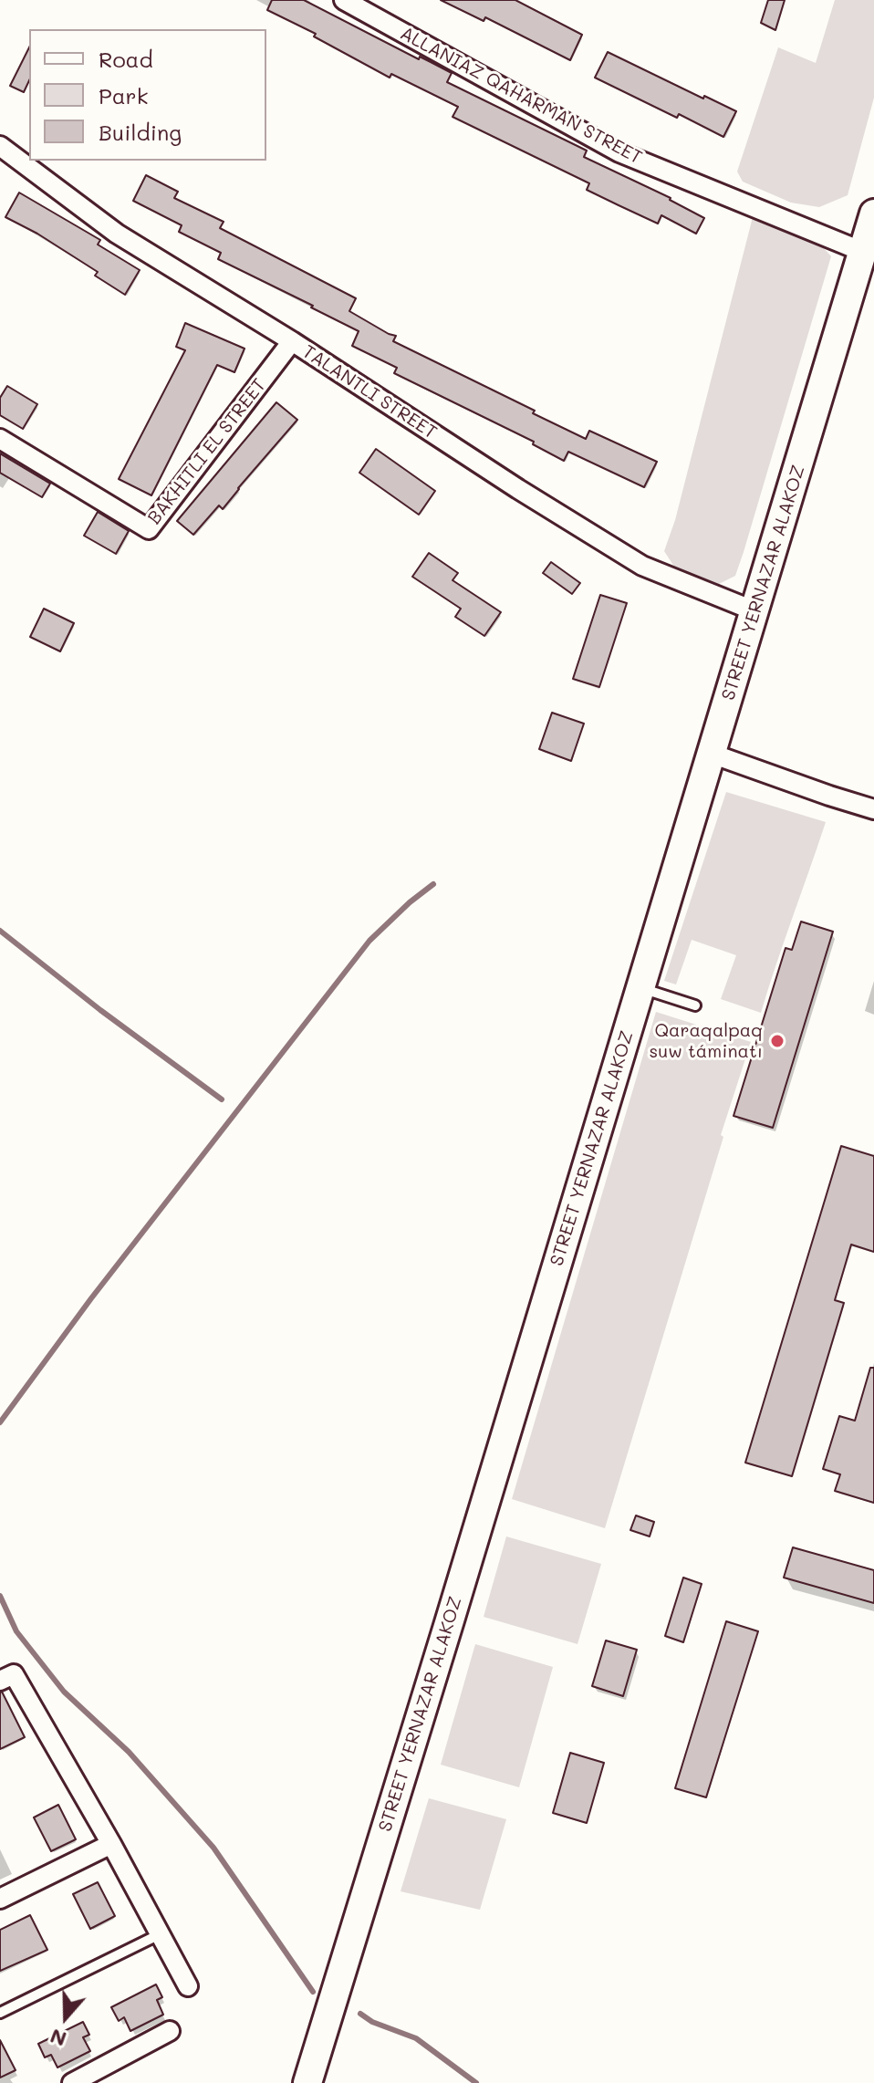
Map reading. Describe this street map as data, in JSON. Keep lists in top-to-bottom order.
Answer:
{
  "streets": {
    "main road": ["STREET YERNAZAR ALAKOZ"],
    "street": ["ALLANIAZ QAHARMAN STREET", "TALANTLI STREET", "BAKHITLI EL STREET"]
  },
  "crossings": [
    ["ALLANIAZ QAHARMAN STREET", "STREET YERNAZAR ALAKOZ"],
    ["TALANTLI STREET", "BAKHITLI EL STREET"],
    ["TALANTLI STREET", "STREET YERNAZAR ALAKOZ"]
  ],
  "places": ["Qaraqalpaq suw táminatı"],
  "legend": ["Road", "Park", "Building"],
  "north": "bottom"
}
